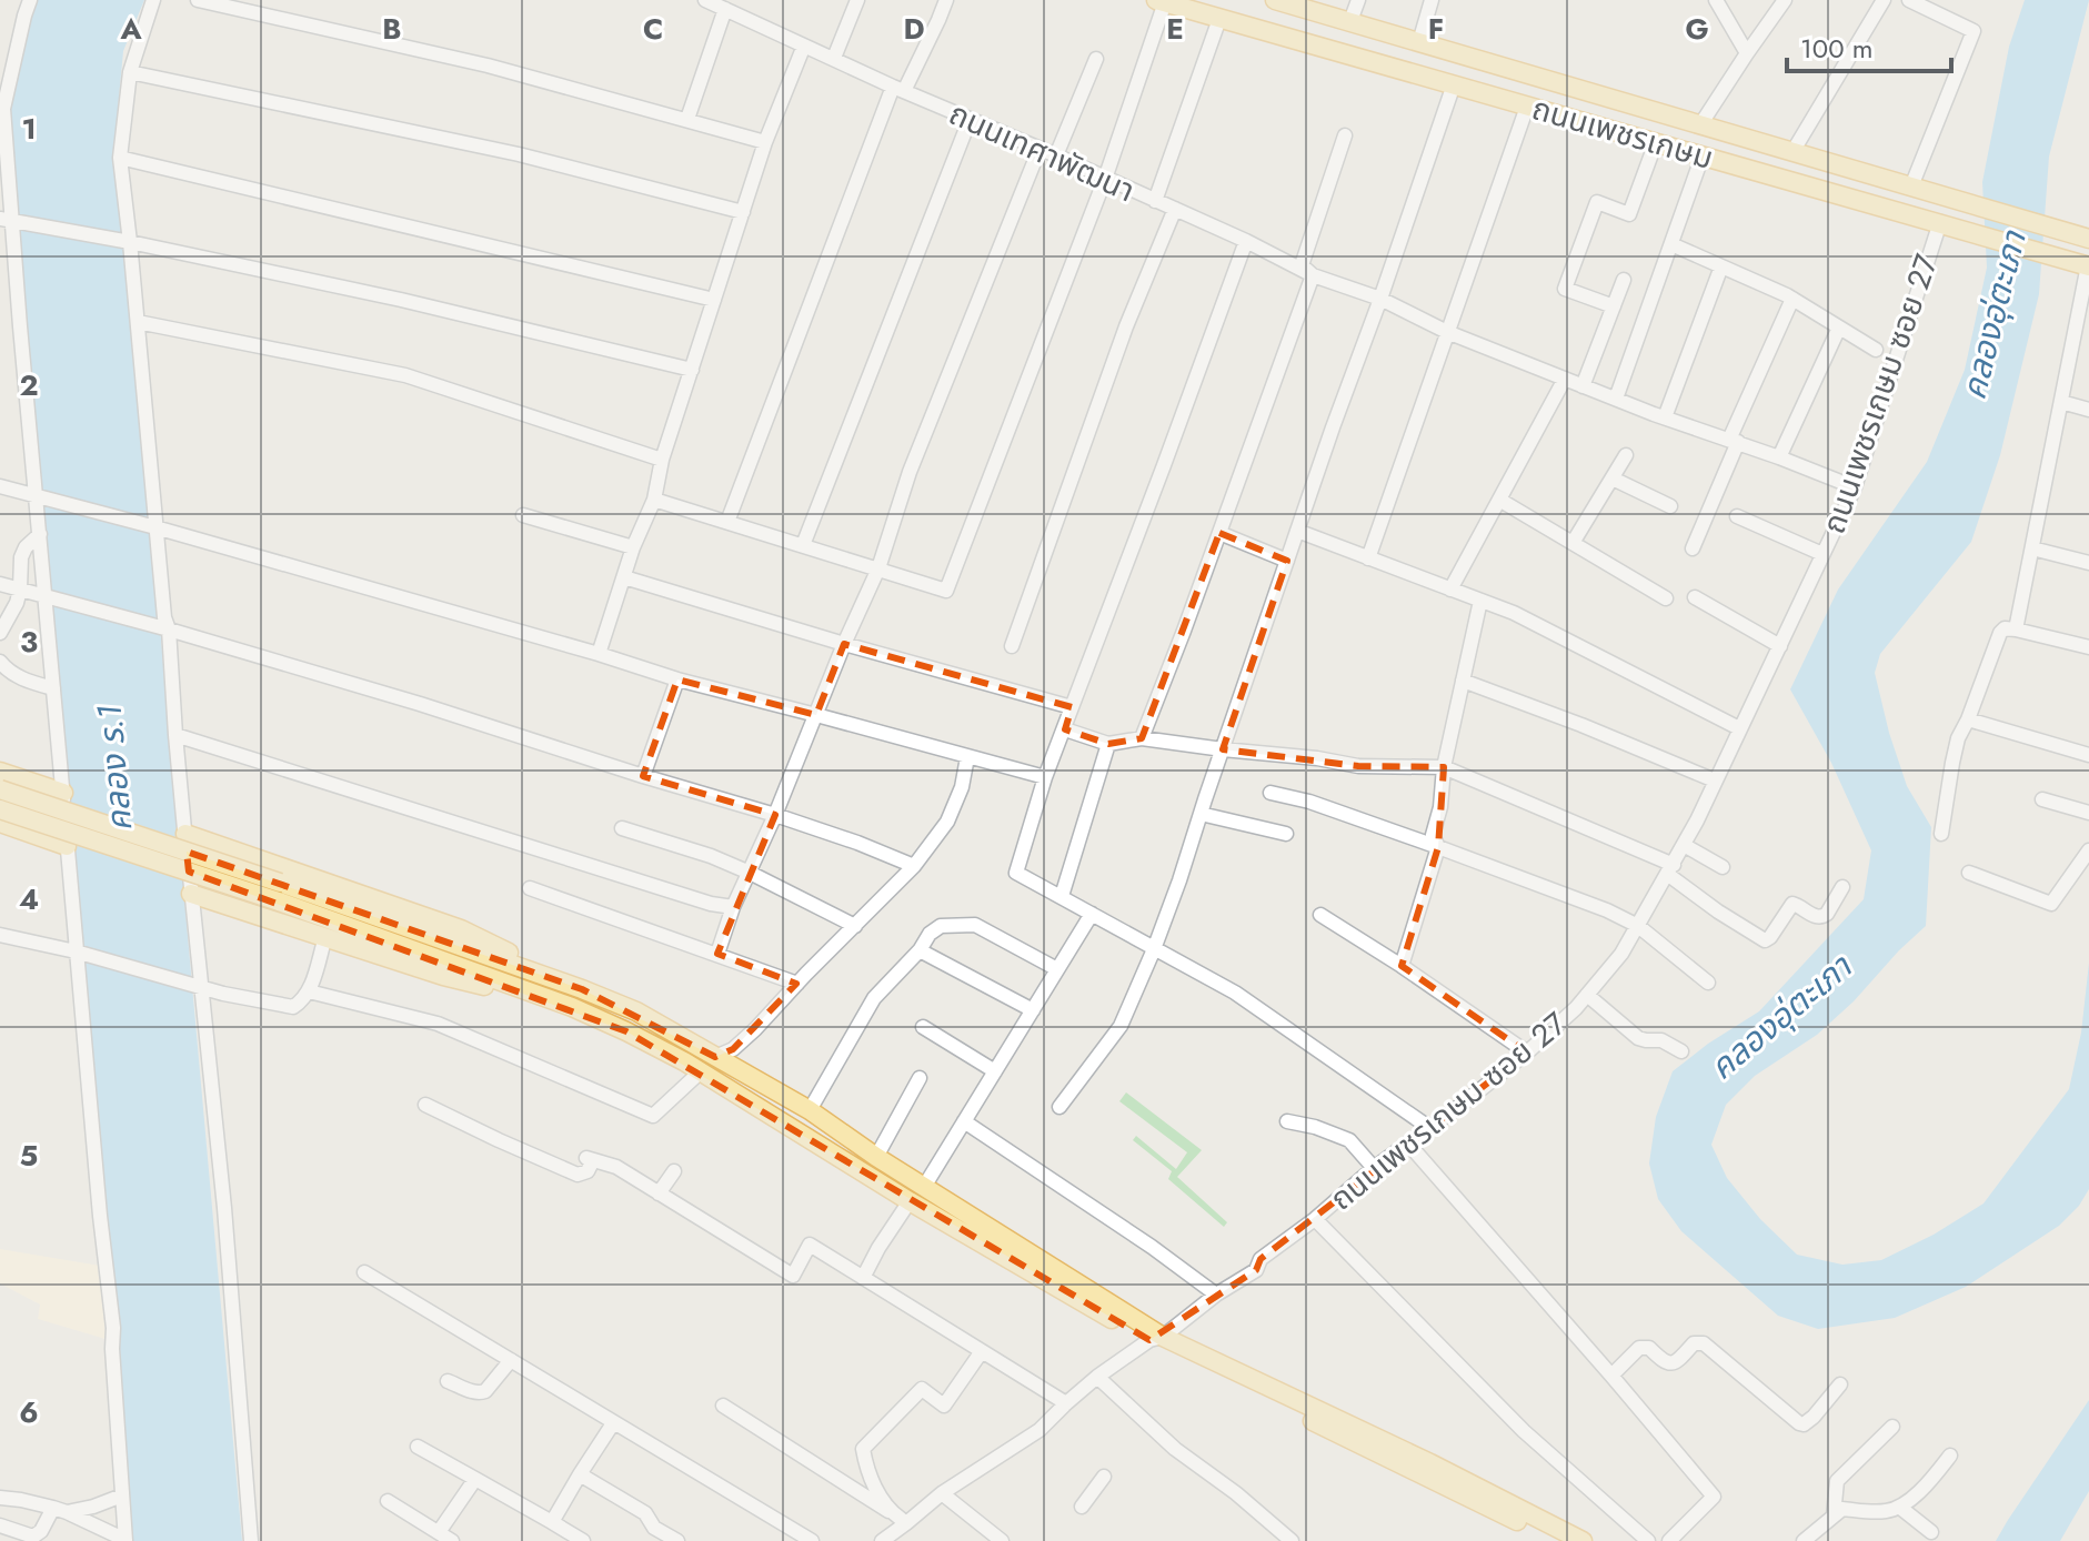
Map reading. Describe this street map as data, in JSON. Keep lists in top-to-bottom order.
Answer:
{
  "streets": {
    "main road": ["ถนนเพชรเกษม"],
    "street": ["ถนนเทศาพัฒนา", "ถนนเพชรเกษม ซอย 27"]
  },
  "crossings": [
    ["ถนนเพชรเกษม", "ถนนเพชรเกษม ซอย 27"],
    ["ถนนเทศาพัฒนา", "ถนนเพชรเกษม ซอย 27"]
  ],
  "water": ["คลองอุ่ตะเภา", "คลอง ร.1"],
  "scale_bar": "100 m",
  "grid": {
    "columns": [
      "A",
      "B",
      "C",
      "D",
      "E",
      "F",
      "G"
    ],
    "rows": [
      "1",
      "2",
      "3",
      "4",
      "5",
      "6"
    ]
  }
}
